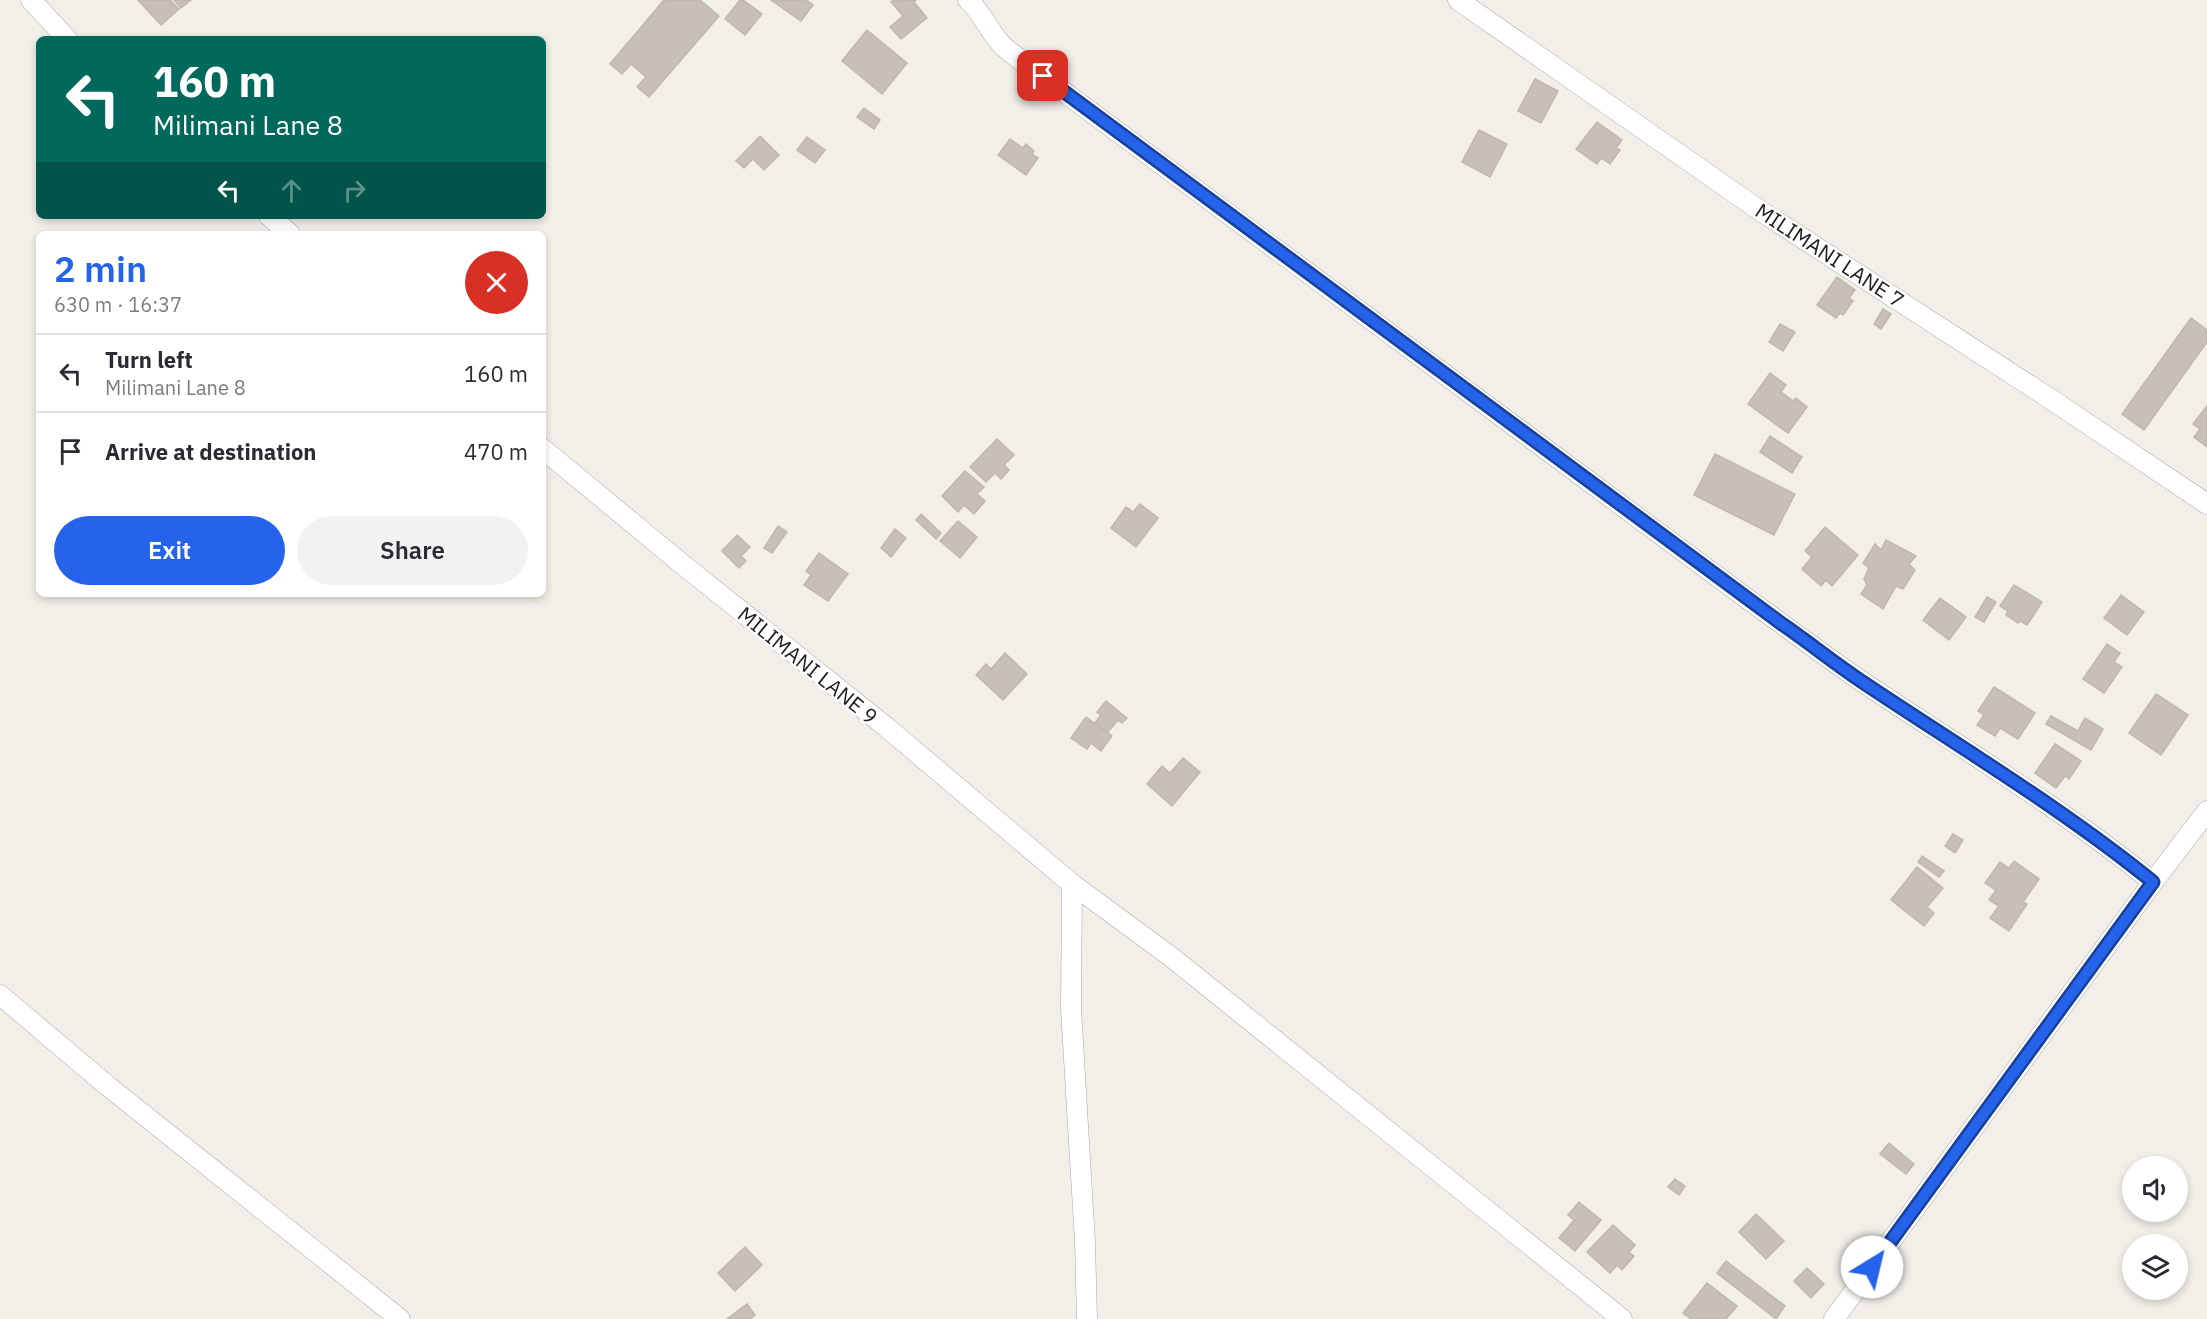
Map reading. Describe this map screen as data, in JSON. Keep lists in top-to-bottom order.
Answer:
{
  "streets": {
    "street": ["MILIMANI LANE 7", "MILIMANI LANE 9"]
  },
  "page": {
    "turn": ["160 m", "Milimani Lane 8"],
    "heading": ["2 min", "630 m · 16:37"],
    "list": [
      {
        "name": "Turn left",
        "note": "Milimani Lane 8",
        "value": "160 m"
      },
      {
        "name": "Arrive at destination",
        "value": "470 m"
      }
    ],
    "buttons": ["Exit", "Share"]
  }
}
